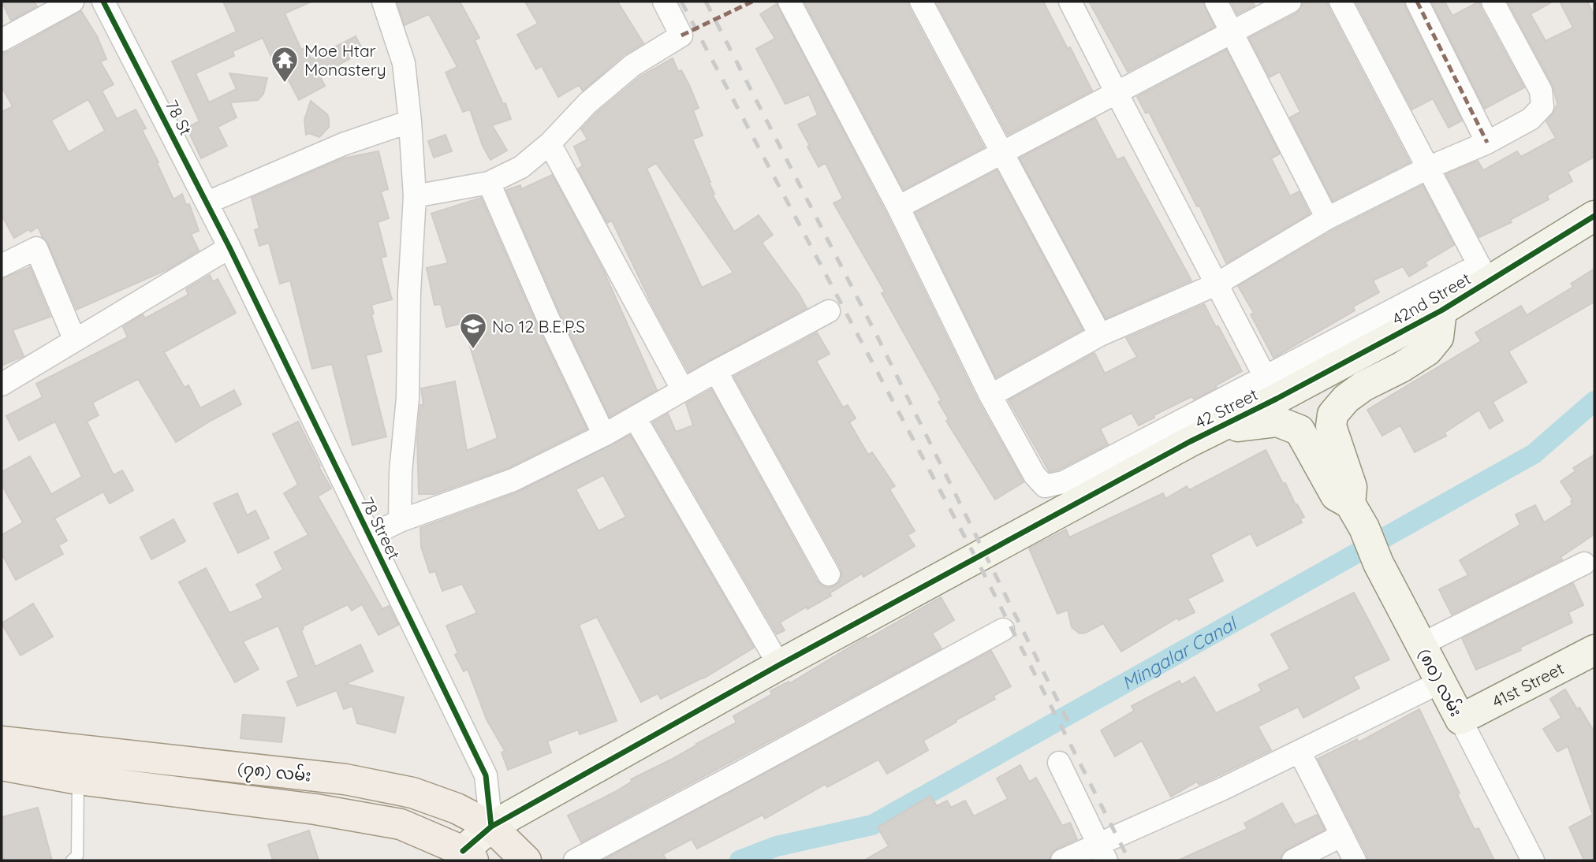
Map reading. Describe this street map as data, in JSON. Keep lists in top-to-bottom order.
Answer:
{
  "streets": {
    "main road": ["(၇၈) လမ်း"],
    "street": [
      "78 St",
      "42nd Street",
      "42 Street",
      "78 Street",
      "(၈၀) လမ်း",
      "41st Street"
    ]
  },
  "crossings": [
    ["78 St", "78 Street"],
    ["42nd Street", "42 Street"],
    ["42nd Street", "(၈၀) လမ်း"],
    ["42 Street", "(၈၀) လမ်း"],
    ["78 Street", "(၇၈) လမ်း"],
    ["(၈၀) လမ်း", "41st Street"]
  ],
  "water": ["Mingalar Canal"],
  "places": {
    "temple": ["Moe Htar Monastery"],
    "school or university": ["No 12 B.E.P.S"]
  }
}
